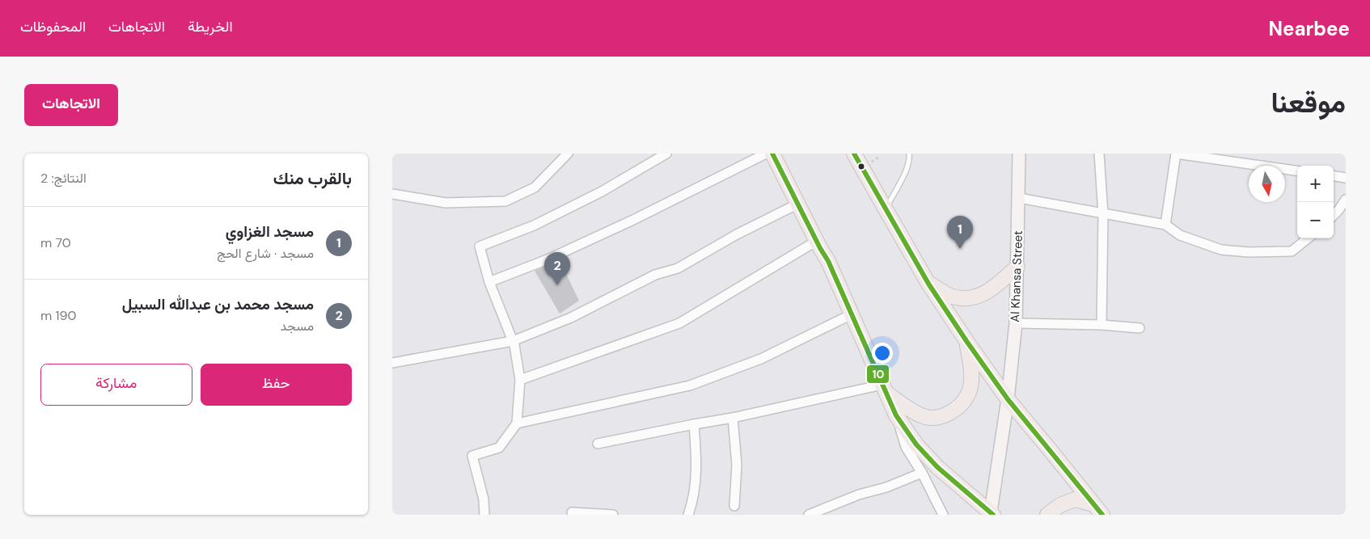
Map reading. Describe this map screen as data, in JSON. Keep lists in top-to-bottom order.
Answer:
{
  "streets": {
    "street": ["Al Khansa Street"]
  },
  "lines": ["transit line 10"],
  "north": "bottom",
  "page": {
    "header": "Nearbee",
    "nav": ["الخريطة", "الاتجاهات", "المحفوظات"],
    "title": "موقعنا",
    "buttons": [
      "الاتجاهات",
      ["حفظ", "مشاركة"]
    ],
    "heading": ["بالقرب منك", "النتائج: 2"],
    "map_buttons": ["+", "−"],
    "list": [
      {
        "mark": "1",
        "name": "مسجد الغزاوي",
        "note": "مسجد · شارع الحج",
        "value": "70 m"
      },
      {
        "mark": "2",
        "name": "مسجد محمد بن عبدالله السبيل",
        "note": "مسجد",
        "value": "190 m"
      }
    ],
    "pins": ["1", "2"]
  }
}
